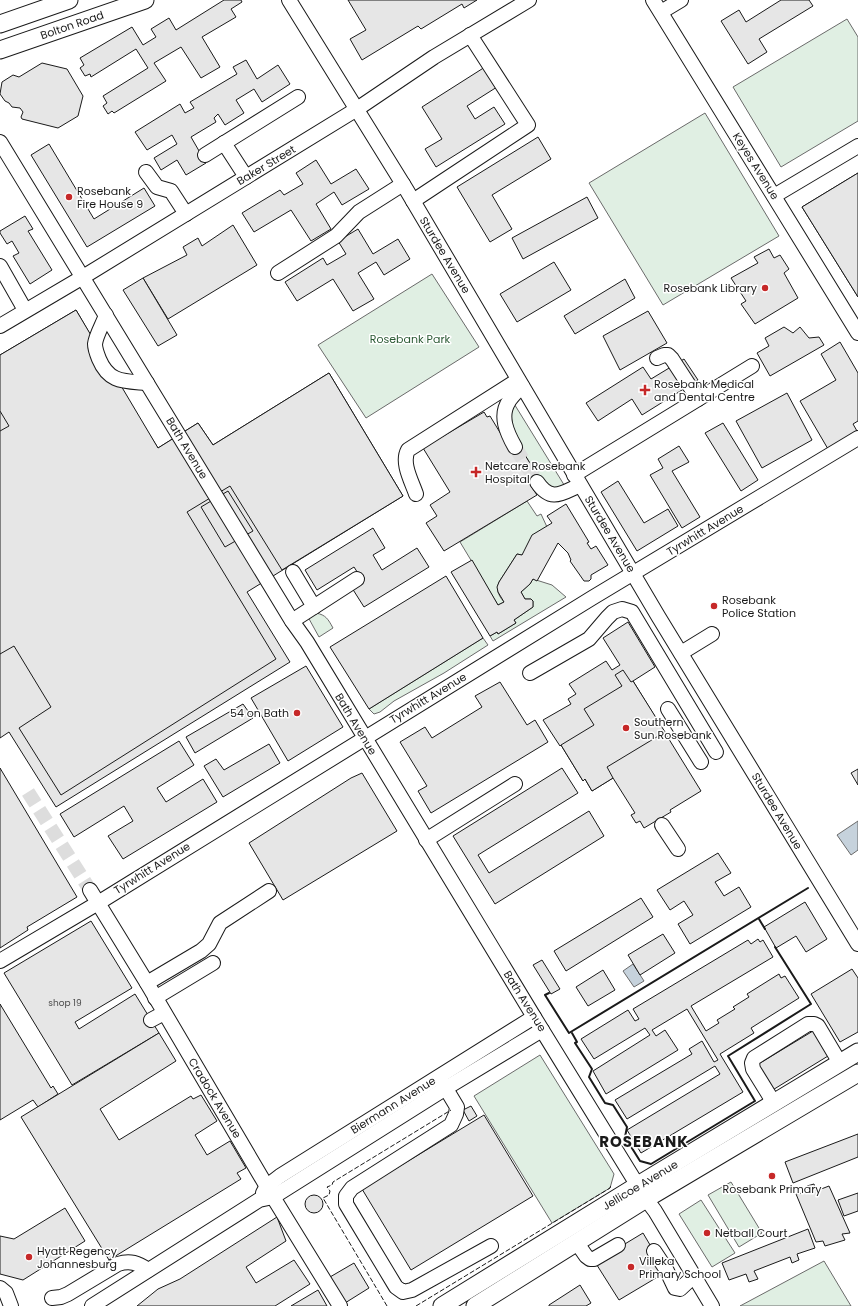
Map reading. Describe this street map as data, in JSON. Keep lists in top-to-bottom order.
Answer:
{
  "streets": {
    "main road": ["Bolton Road", "Jellicoe Avenue"],
    "street": [
      "Baker Street",
      "Keyes Avenue",
      "Sturdee Avenue",
      "Bath Avenue",
      "Tyrwhitt Avenue",
      "Cradock Avenue",
      "Biermann Avenue"
    ]
  },
  "crossings": [
    ["Baker Street", "Sturdee Avenue"],
    ["Baker Street", "Bath Avenue"],
    ["Sturdee Avenue", "Tyrwhitt Avenue"],
    ["Bath Avenue", "Tyrwhitt Avenue"],
    ["Bath Avenue", "Biermann Avenue"],
    ["Bath Avenue", "Jellicoe Avenue"],
    ["Tyrwhitt Avenue", "Cradock Avenue"],
    ["Cradock Avenue", "Biermann Avenue"]
  ],
  "districts": ["ROSEBANK"],
  "parks": ["Rosebank Park"],
  "places": {
    "other": [
      "Rosebank Fire House 9",
      "Rosebank Library",
      "Rosebank Police Station",
      "54 on Bath",
      "Southern Sun Rosebank",
      "Rosebank Primary",
      "Netball Court",
      "Hyatt Regency Johannesburg",
      "Villeka Primary School"
    ],
    "health": ["Rosebank Medical and Dental Centre", "Netcare Rosebank Hospital"]
  },
  "house_numbers": ["shop 19"]
}
